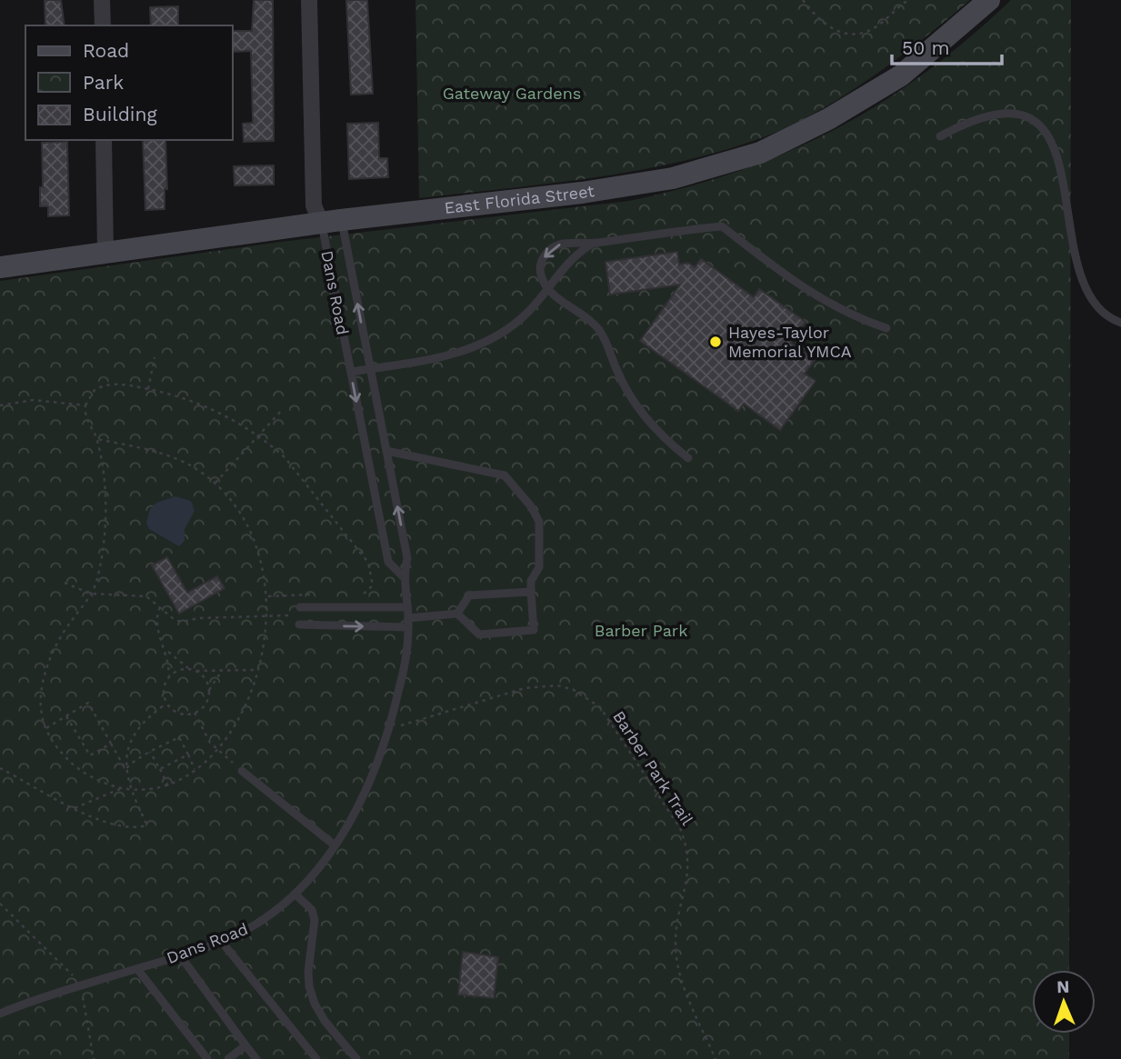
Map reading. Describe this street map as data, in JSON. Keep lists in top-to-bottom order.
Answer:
{
  "streets": {
    "main road": ["East Florida Street"],
    "street": ["Dans Road"],
    "path": ["Barber Park Trail"]
  },
  "crossings": [
    ["East Florida Street", "Dans Road"],
    ["Dans Road", "Barber Park Trail"]
  ],
  "parks": ["Gateway Gardens", "Barber Park"],
  "places": ["Hayes-Taylor Memorial YMCA"],
  "legend": ["Road", "Park", "Building"],
  "scale_bar": "50 m",
  "north": "top"
}
